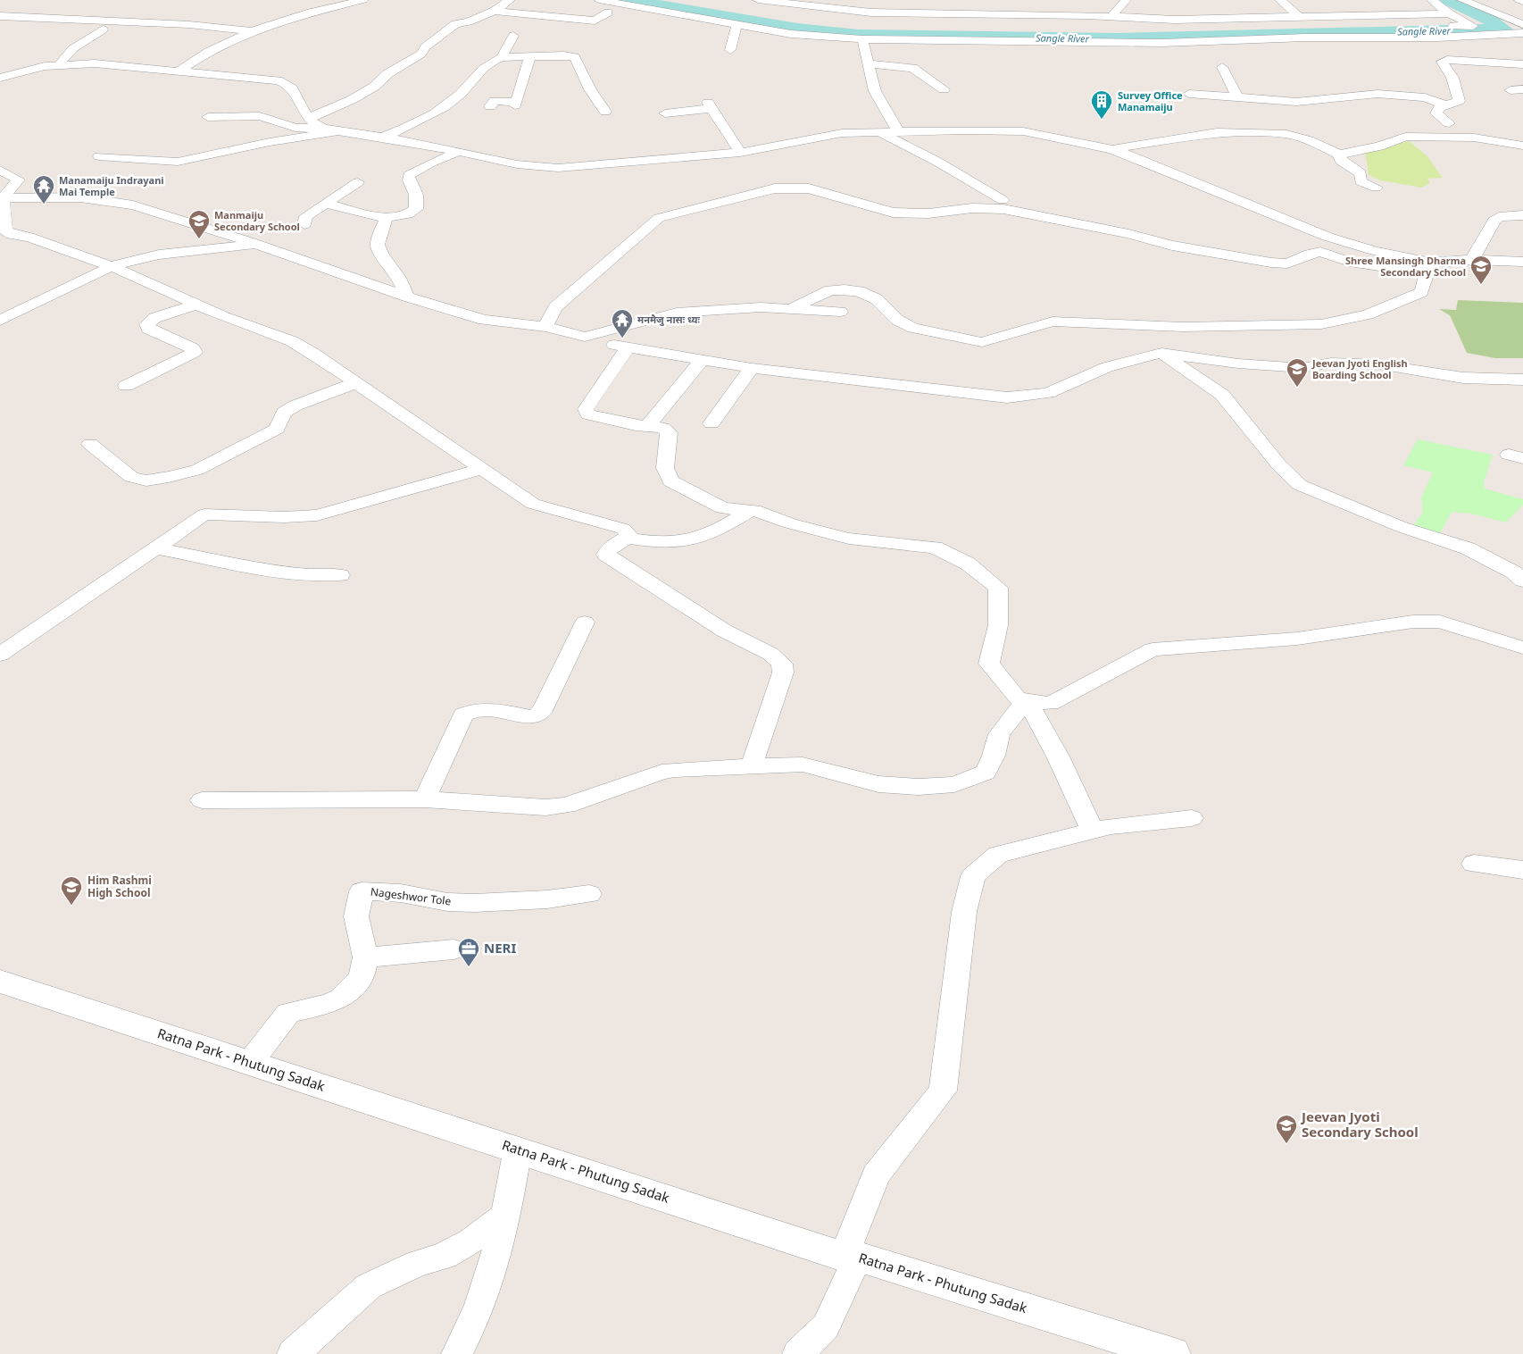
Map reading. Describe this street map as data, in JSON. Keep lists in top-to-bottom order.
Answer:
{
  "streets": {
    "street": ["Nageshwor Tole", "Ratna Park - Phutung Sadak"]
  },
  "crossings": [
    ["Nageshwor Tole", "Ratna Park - Phutung Sadak"]
  ],
  "water": ["Sangle River"],
  "places": {
    "building": ["Survey Office Manamaiju"],
    "temple": ["Manamaiju Indrayani Mai Temple", "मनमैजु नासः ध्यः"],
    "school or university": [
      "Manmaiju Secondary School",
      "Shree Mansingh Dharma Secondary School",
      "Jeevan Jyoti English Boarding School",
      "Him Rashmi High School",
      "Jeevan Jyoti Secondary School"
    ],
    "office": ["NERI"]
  }
}
